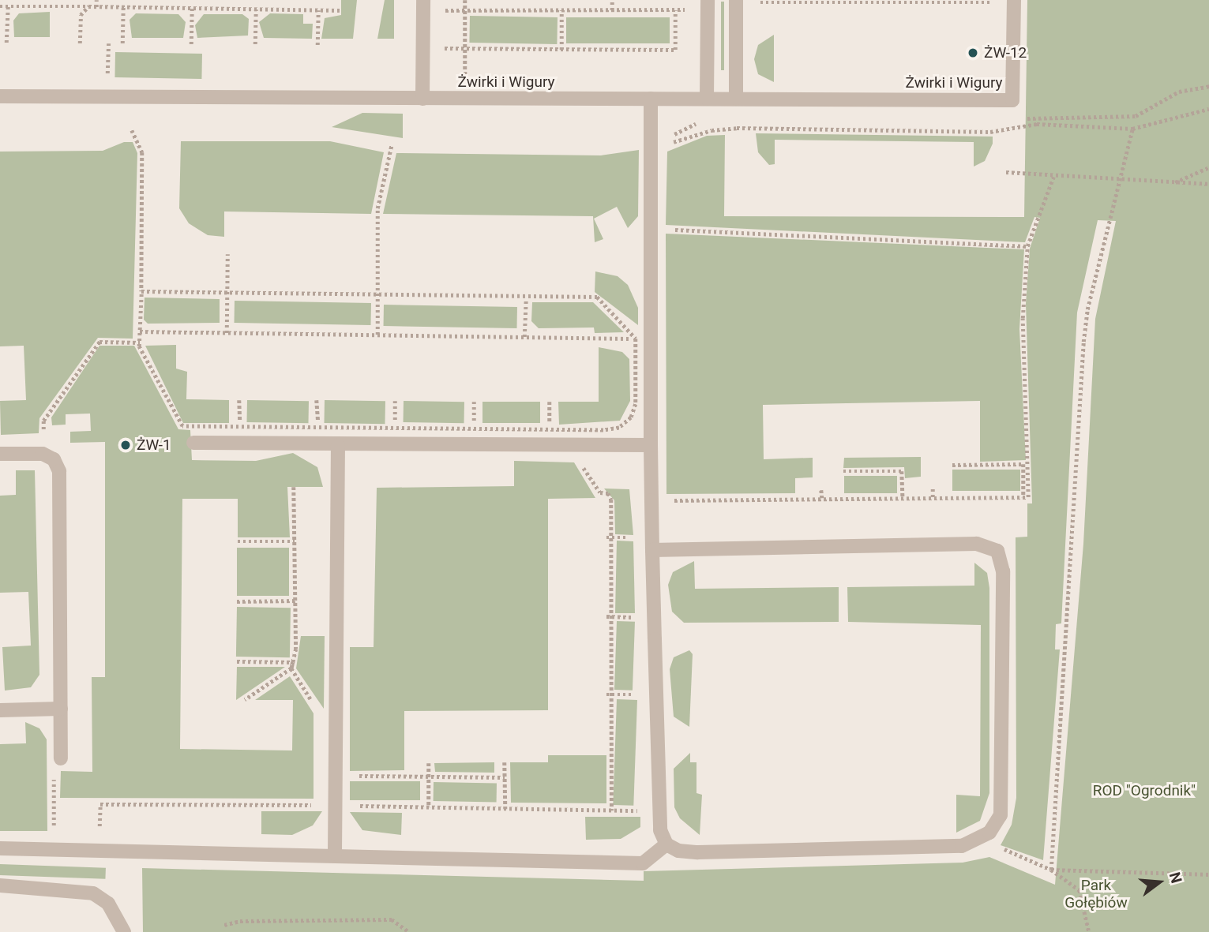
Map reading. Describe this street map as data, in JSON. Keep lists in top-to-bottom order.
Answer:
{
  "streets": {
    "street": ["Żwirki i Wigury"]
  },
  "parks": ["ROD \"Ogrodnik\"", "Park Gołębiów"],
  "places": ["ŻW-12", "ŻW-1"],
  "north": "right"
}
